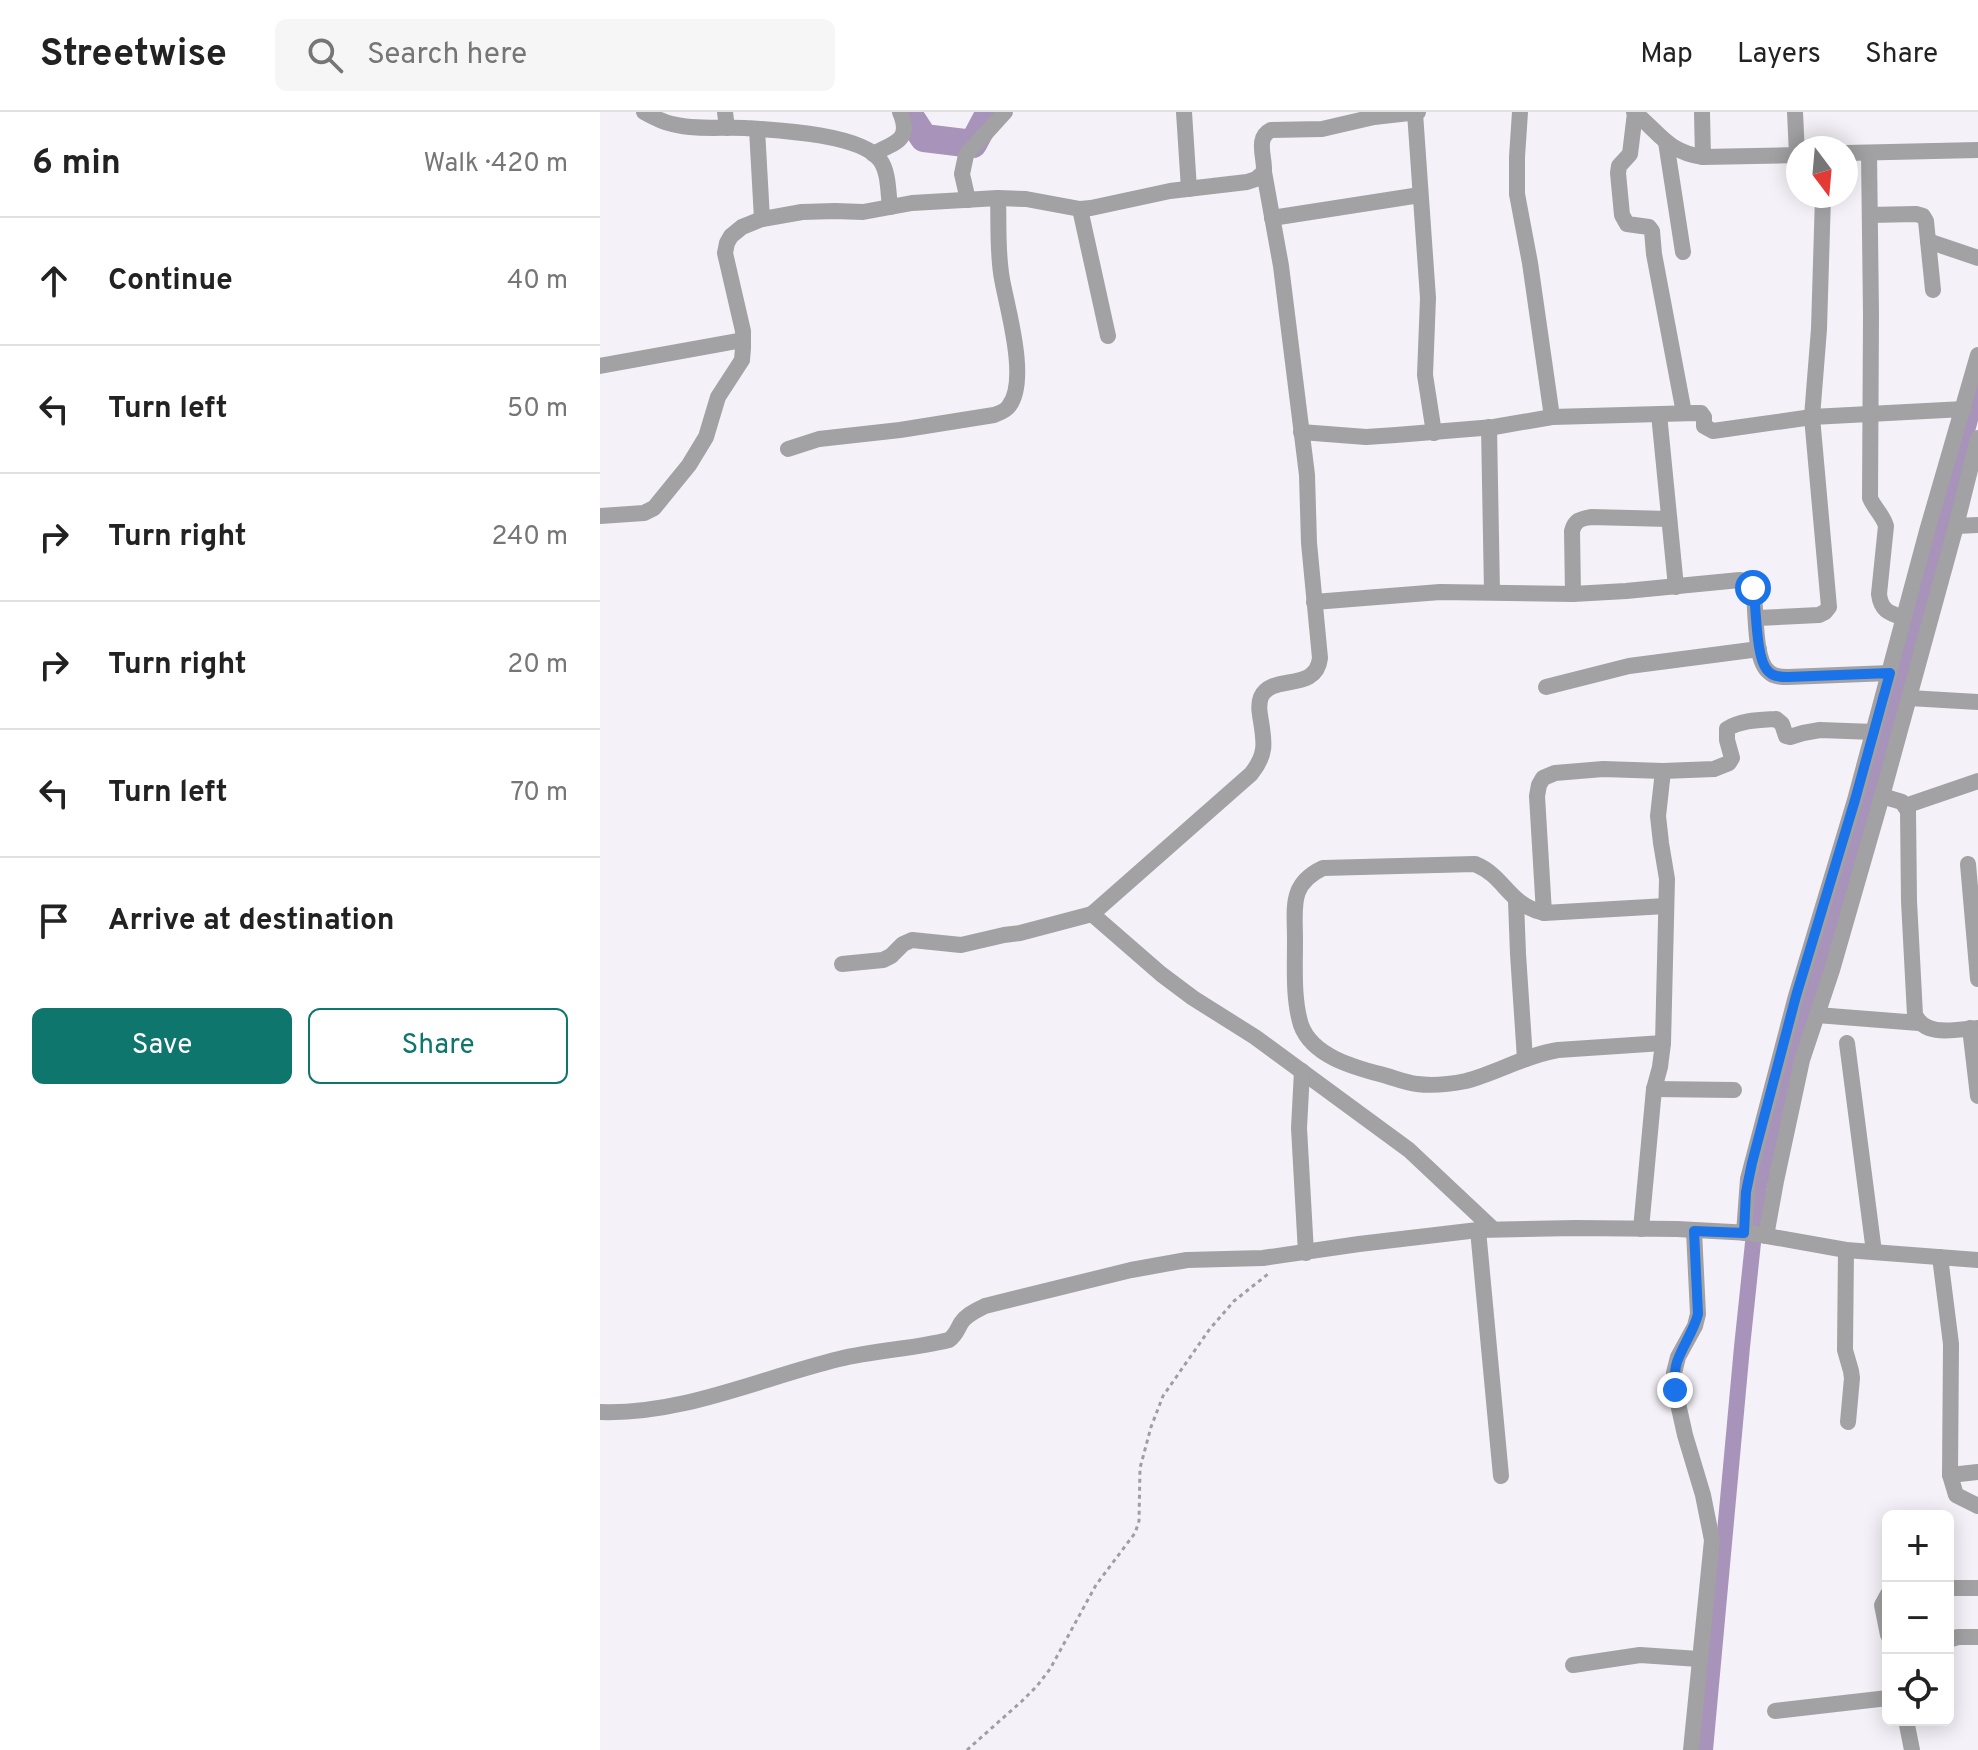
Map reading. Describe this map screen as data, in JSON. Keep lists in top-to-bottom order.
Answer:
{
  "north": "bottom",
  "page": {
    "header": "Streetwise",
    "search": "Search here",
    "nav": ["Map", "Layers", "Share"],
    "heading": ["6 min", "Walk · 420 m"],
    "list": [
      ["Continue", "40 m"],
      ["Turn left", "50 m"],
      ["Turn right", "240 m"],
      ["Turn right", "20 m"],
      ["Turn left", "70 m"],
      "Arrive at destination"
    ],
    "buttons": ["Save", "Share"],
    "map_buttons": ["+", "−"]
  }
}
